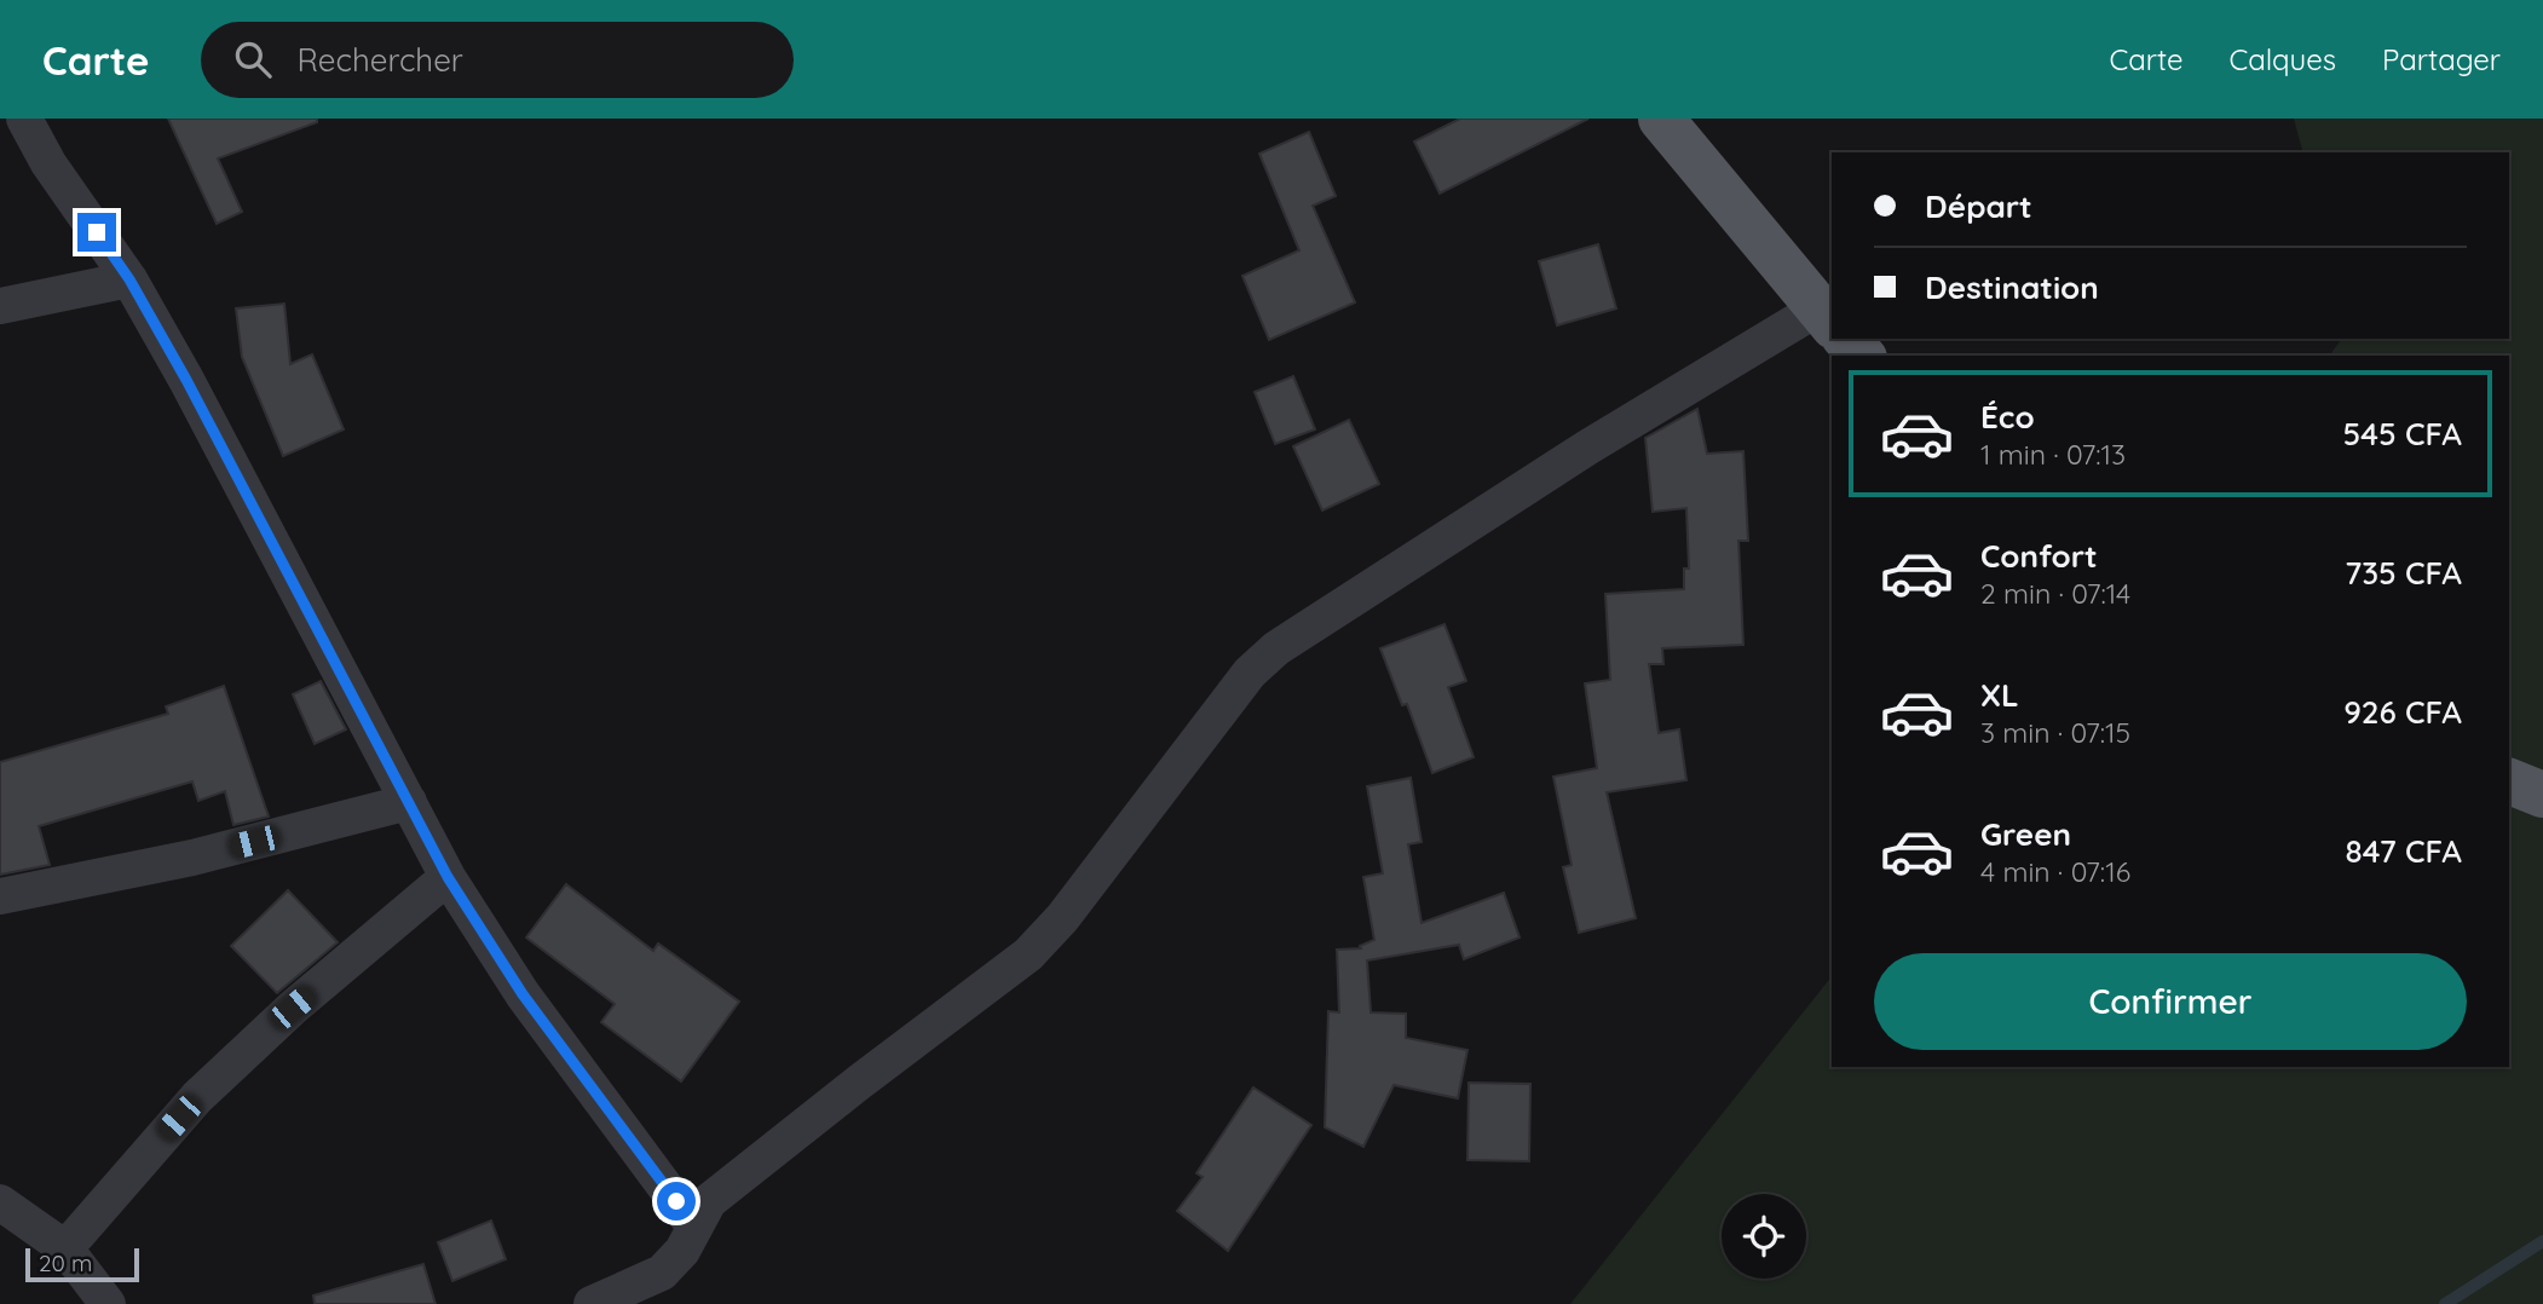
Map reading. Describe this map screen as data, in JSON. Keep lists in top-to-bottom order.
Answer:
{
  "scale_bar": "20 m",
  "page": {
    "header": "Carte",
    "search": "Rechercher",
    "nav": ["Carte", "Calques", "Partager"],
    "banner": ["Départ", "Destination"],
    "list": [
      {
        "name": "Éco",
        "note": "1 min · 07:13",
        "value": "545 CFA"
      },
      {
        "name": "Confort",
        "note": "2 min · 07:14",
        "value": "735 CFA"
      },
      {
        "name": "XL",
        "note": "3 min · 07:15",
        "value": "926 CFA"
      },
      {
        "name": "Green",
        "note": "4 min · 07:16",
        "value": "847 CFA"
      }
    ],
    "buttons": "Confirmer",
    "scale": "20 m"
  }
}
